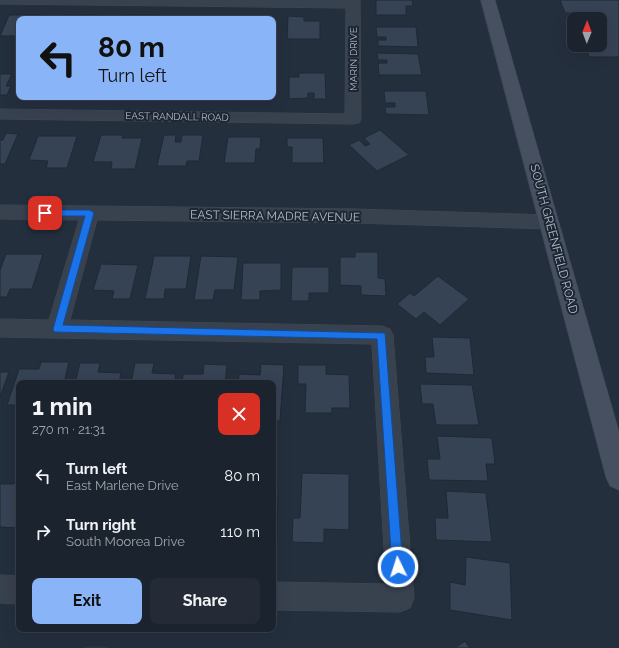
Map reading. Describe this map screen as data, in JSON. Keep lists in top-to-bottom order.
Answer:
{
  "streets": {
    "main road": ["SOUTH GREENFIELD ROAD"],
    "street": ["MARIN DRIVE", "EAST RANDALL ROAD", "EAST SIERRA MADRE AVENUE"]
  },
  "crossings": [
    ["MARIN DRIVE", "EAST RANDALL ROAD"],
    ["EAST SIERRA MADRE AVENUE", "SOUTH GREENFIELD ROAD"]
  ],
  "north": "top",
  "page": {
    "turn": ["80 m", "Turn left"],
    "heading": ["1 min", "270 m · 21:31"],
    "list": [
      {
        "name": "Turn left",
        "note": "East Marlene Drive",
        "value": "80 m"
      },
      {
        "name": "Turn right",
        "note": "South Moorea Drive",
        "value": "110 m"
      }
    ],
    "buttons": ["Exit", "Share"]
  }
}
